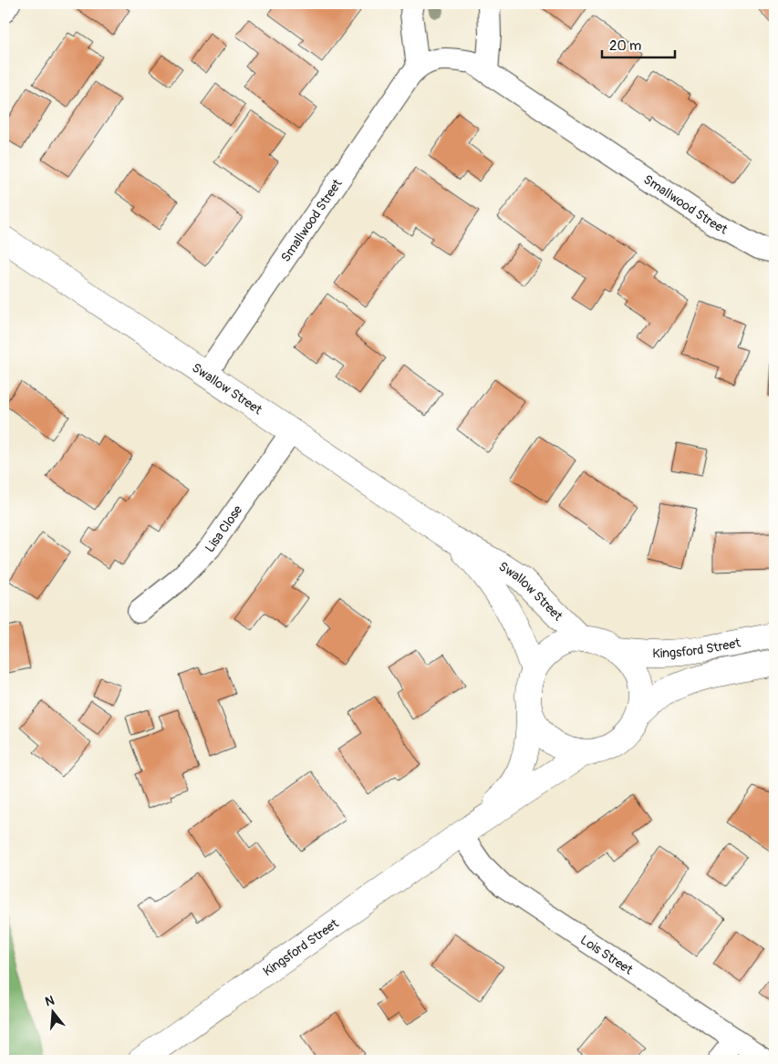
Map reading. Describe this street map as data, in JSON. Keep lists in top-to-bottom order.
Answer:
{
  "streets": {
    "street": [
      "Smallwood Street",
      "Swallow Street",
      "Lisa Close",
      "Kingsford Street",
      "Lois Street"
    ]
  },
  "crossings": [
    ["Smallwood Street", "Swallow Street"],
    ["Swallow Street", "Lisa Close"],
    ["Swallow Street", "Kingsford Street"],
    ["Kingsford Street", "Lois Street"]
  ],
  "scale_bar": "20 m",
  "north": "top"
}
